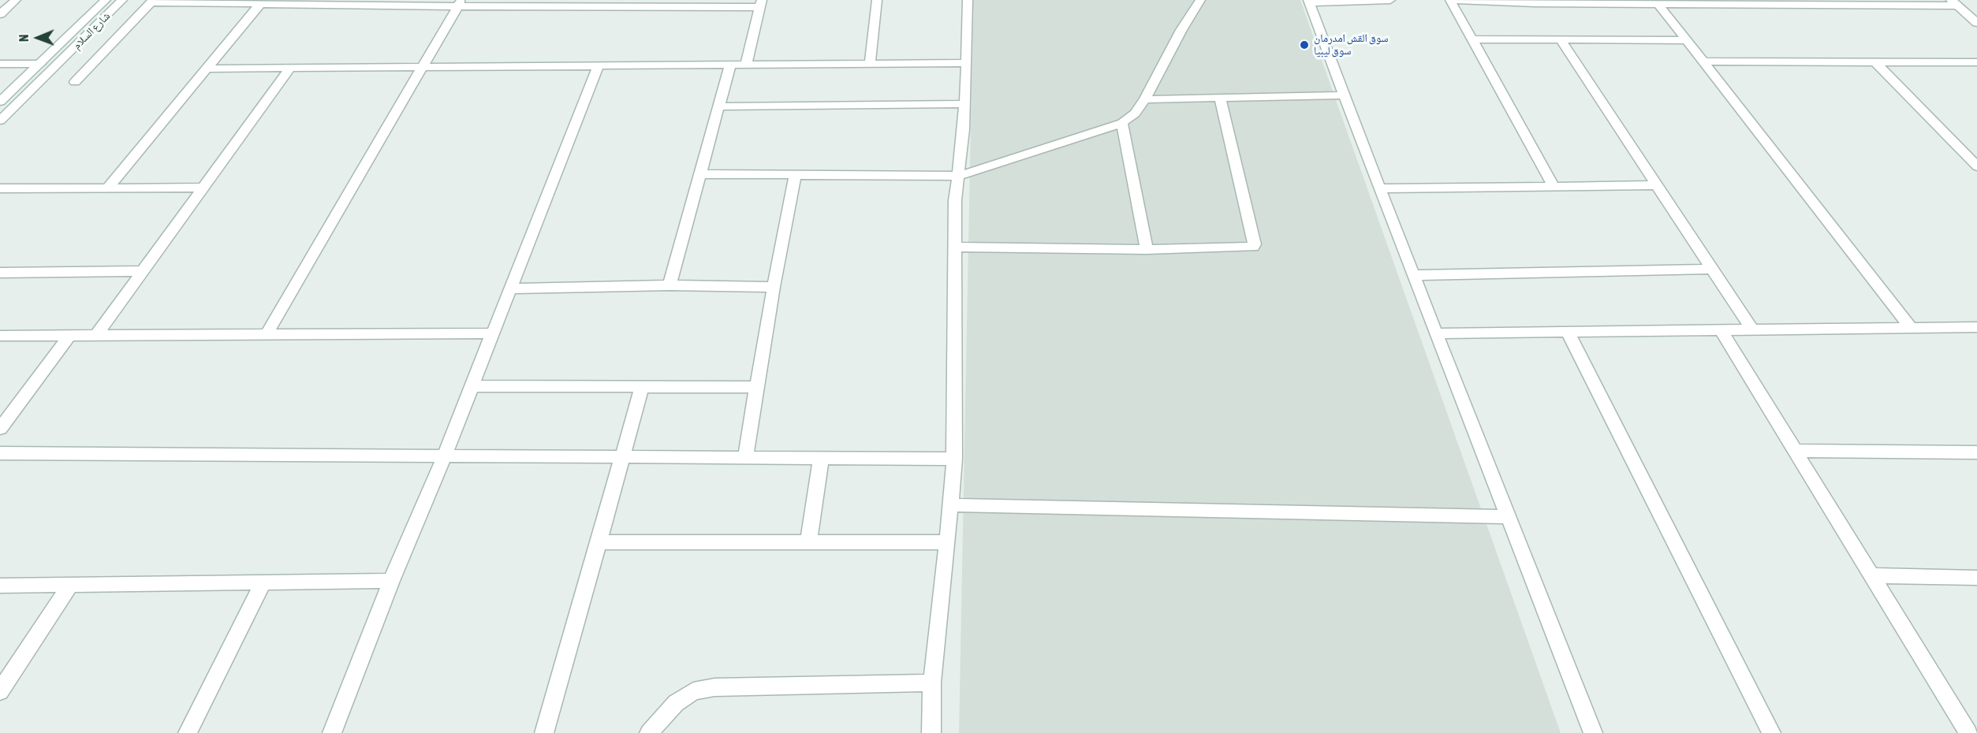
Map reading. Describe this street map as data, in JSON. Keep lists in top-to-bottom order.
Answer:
{
  "streets": {
    "street": ["شارع السلام"]
  },
  "places": ["سوق القش امدرمان سوق ليبيا"],
  "north": "left"
}
